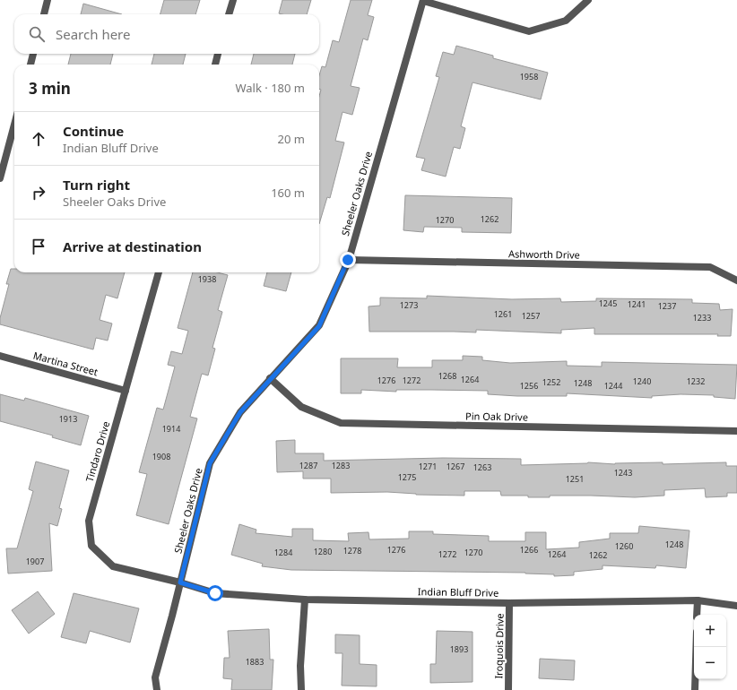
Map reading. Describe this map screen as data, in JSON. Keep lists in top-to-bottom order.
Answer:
{
  "streets": {
    "street": [
      "Sheeler Oaks Drive",
      "Ashworth Drive",
      "Martina Street",
      "Pin Oak Drive",
      "Tindaro Drive",
      "Indian Bluff Drive",
      "Iroquois Drive"
    ]
  },
  "crossings": [
    ["Sheeler Oaks Drive", "Ashworth Drive"],
    ["Sheeler Oaks Drive", "Pin Oak Drive"],
    ["Sheeler Oaks Drive", "Tindaro Drive"],
    ["Sheeler Oaks Drive", "Indian Bluff Drive"],
    ["Martina Street", "Tindaro Drive"],
    ["Tindaro Drive", "Indian Bluff Drive"],
    ["Indian Bluff Drive", "Iroquois Drive"]
  ],
  "house_numbers": [
    "1958",
    "1262",
    "1270",
    "1938",
    "1245",
    "1241",
    "1273",
    "1237",
    "1261",
    "1257",
    "1233",
    "1268",
    "1264",
    "1276",
    "1272",
    "1240",
    "1232",
    "1252",
    "1248",
    "1256",
    "1244",
    "1913",
    "1914",
    "1908",
    "1287",
    "1283",
    "1271",
    "1267",
    "1263",
    "1243",
    "1275",
    "1251",
    "1248",
    "1260",
    "1276",
    "1266",
    "1278",
    "1280",
    "1284",
    "1270",
    "1272",
    "1264",
    "1262",
    "1907",
    "1893",
    "1883"
  ],
  "page": {
    "search": "Search here",
    "heading": ["3 min", "Walk · 180 m"],
    "list": [
      ["Continue", "Indian Bluff Drive", "20 m"],
      ["Turn right", "Sheeler Oaks Drive", "160 m"],
      "Arrive at destination"
    ],
    "map_buttons": ["+", "−"]
  }
}
